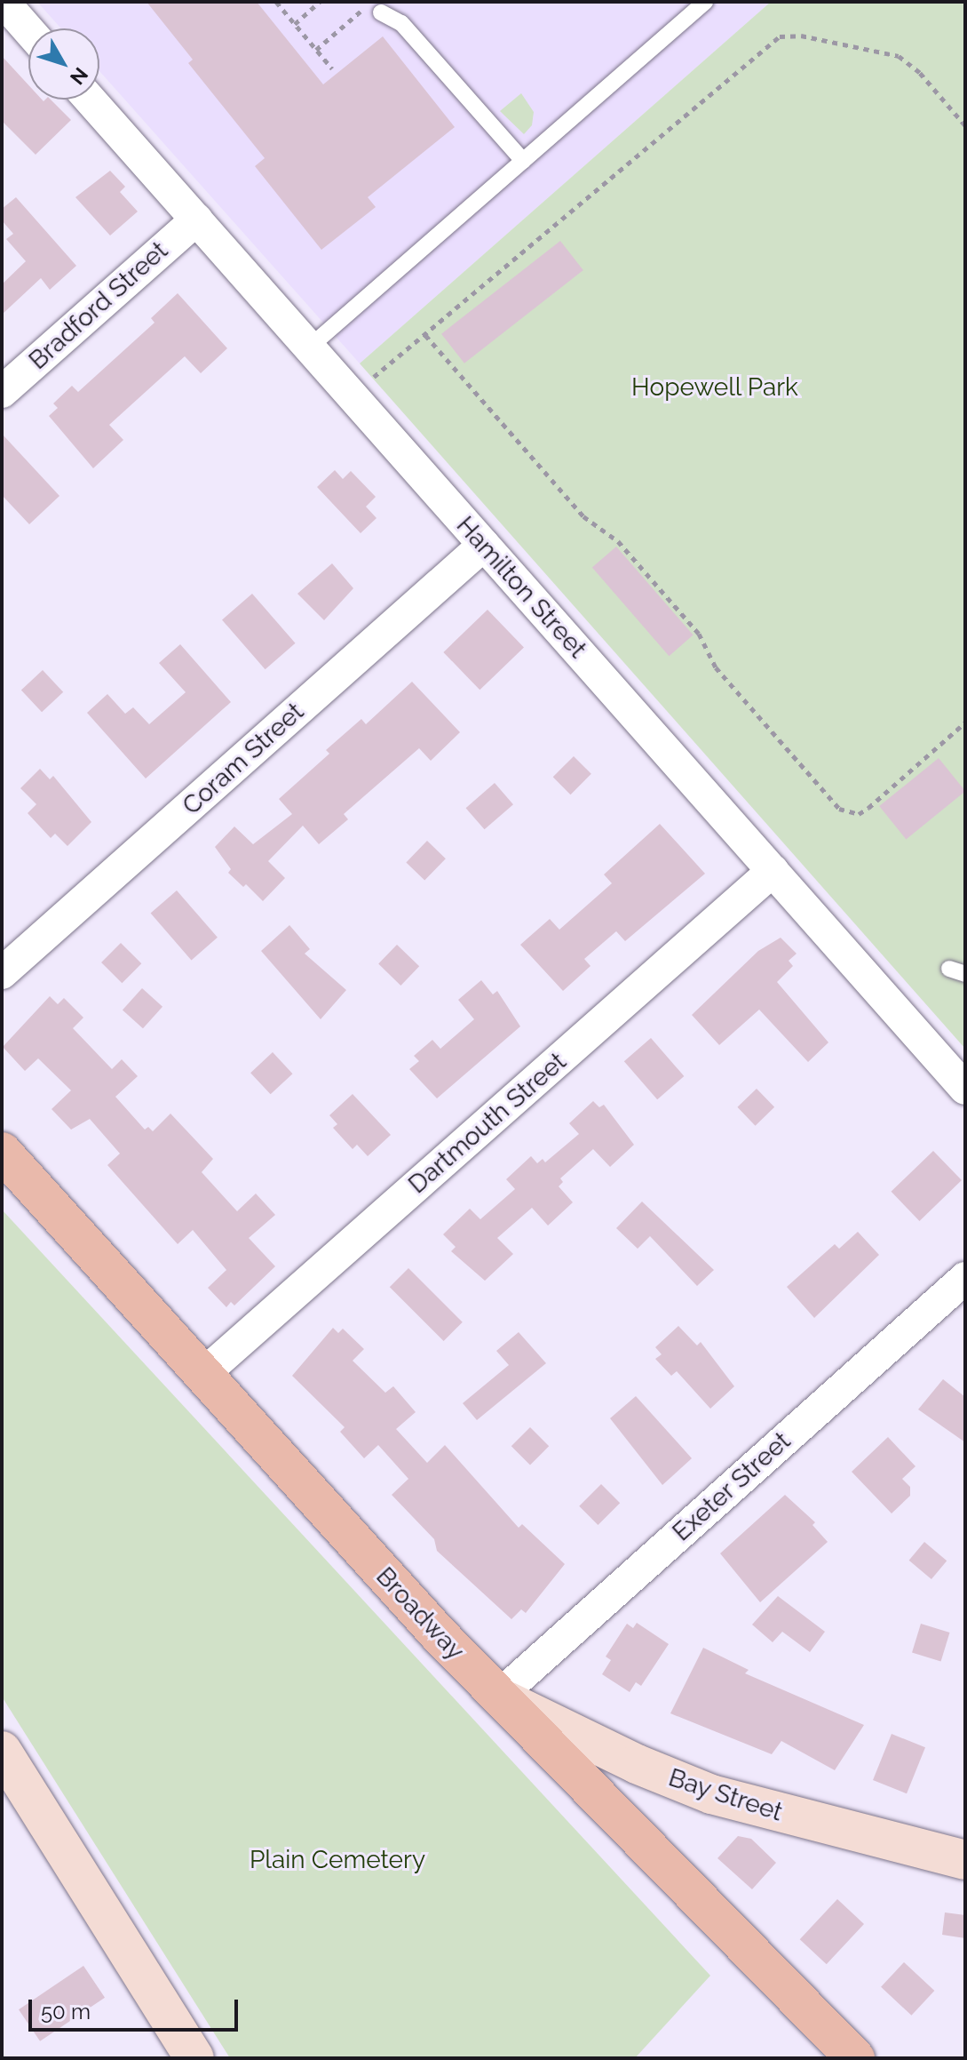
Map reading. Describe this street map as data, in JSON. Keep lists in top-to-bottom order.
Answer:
{
  "streets": {
    "main road": ["Broadway", "Bay Street"],
    "street": [
      "Bradford Street",
      "Hamilton Street",
      "Coram Street",
      "Dartmouth Street",
      "Exeter Street"
    ]
  },
  "crossings": [
    ["Bradford Street", "Hamilton Street"],
    ["Hamilton Street", "Coram Street"],
    ["Hamilton Street", "Dartmouth Street"],
    ["Dartmouth Street", "Broadway"],
    ["Exeter Street", "Broadway"],
    ["Exeter Street", "Bay Street"],
    ["Broadway", "Bay Street"]
  ],
  "parks": ["Hopewell Park", "Plain Cemetery"],
  "scale_bar": "50 m",
  "north": "bottom right"
}
